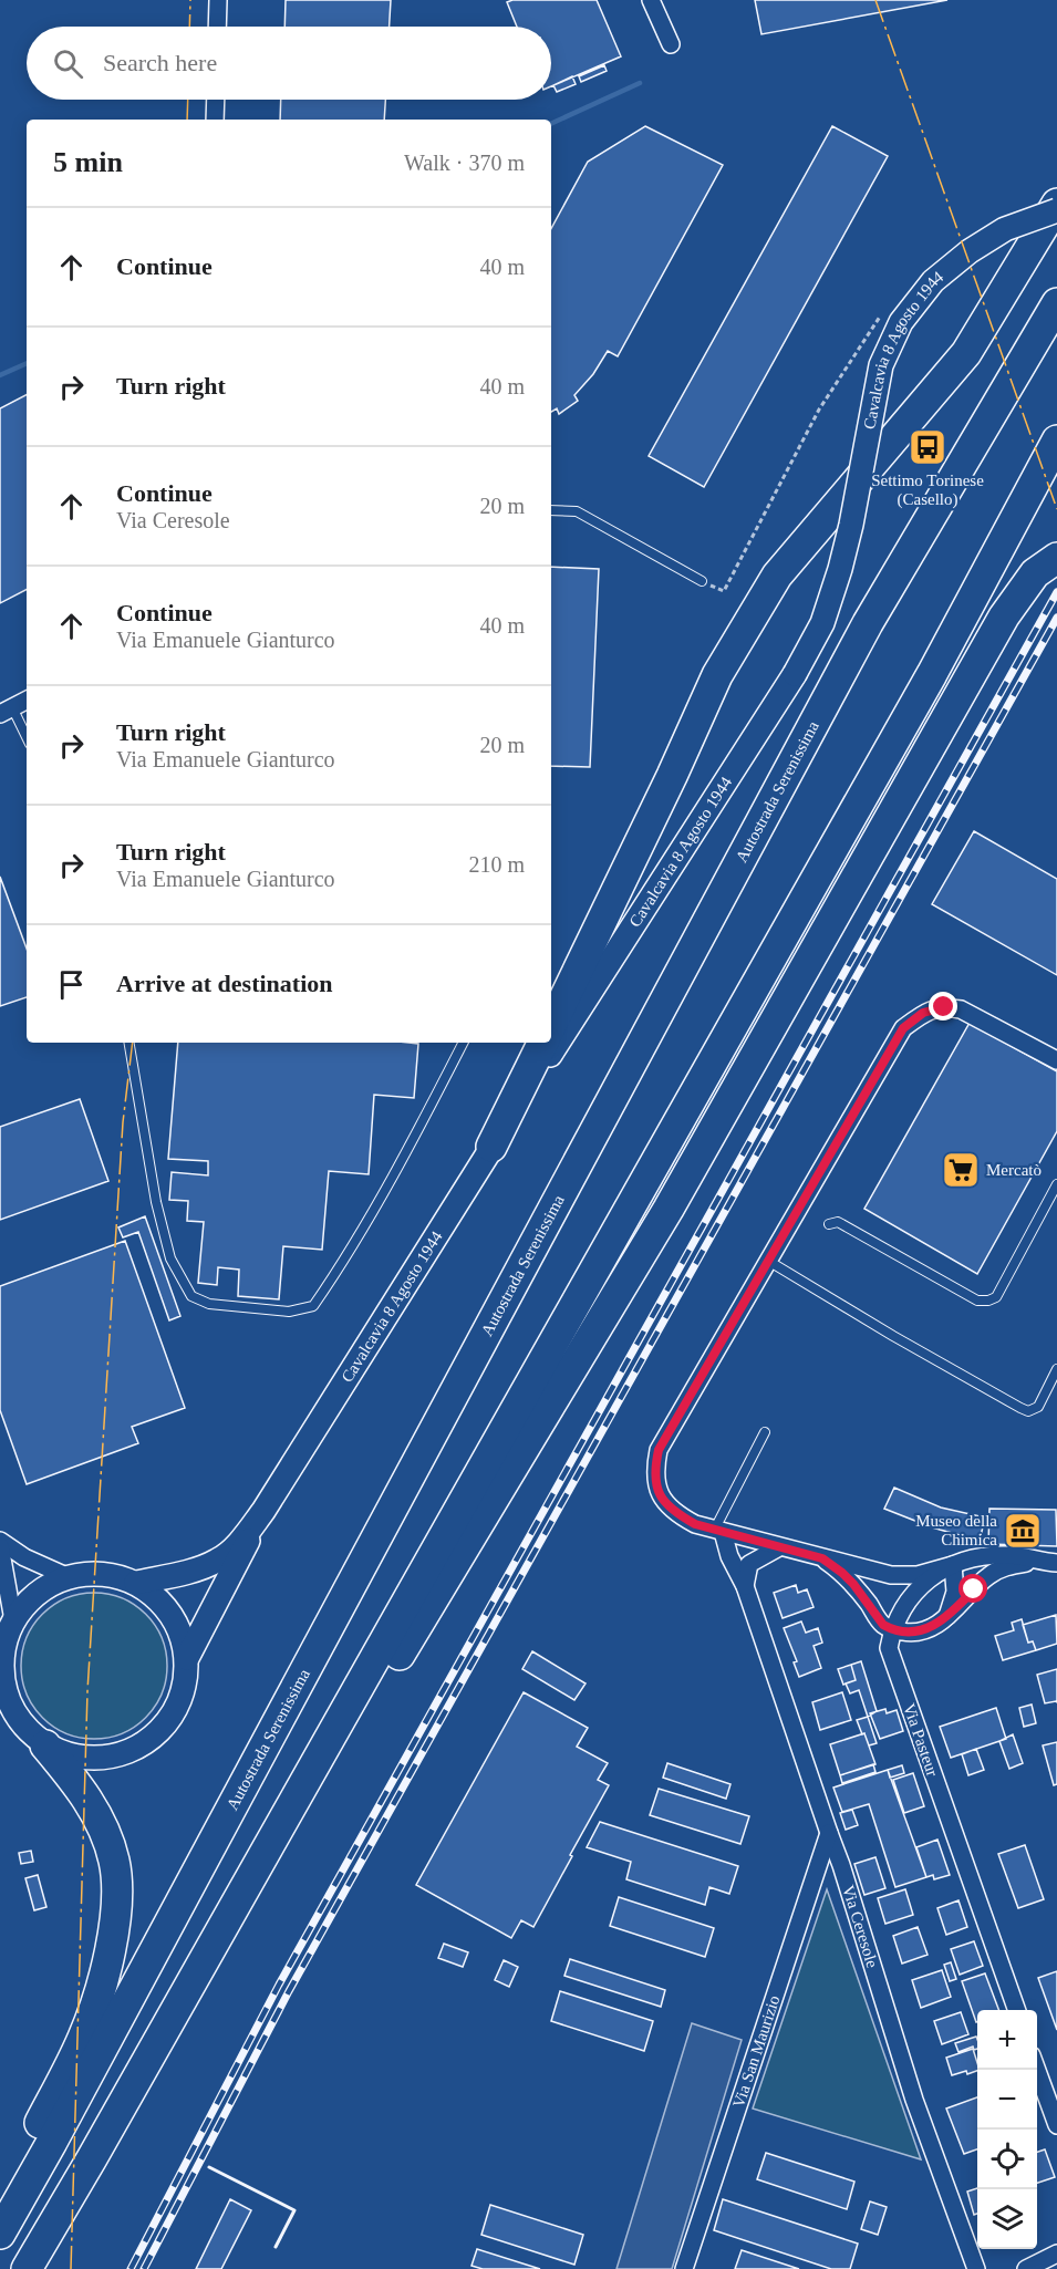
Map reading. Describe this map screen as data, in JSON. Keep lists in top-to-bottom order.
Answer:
{
  "streets": {
    "highway": ["Autostrada Serenissima"],
    "main road": ["Cavalcavia 8 Agosto 1944"],
    "street": ["Via Pasteur", "Via Ceresole", "Via San Maurizio"]
  },
  "crossings": [
    ["Via Ceresole", "Via San Maurizio"]
  ],
  "places": {
    "bus stop": ["Settimo Torinese (Casello)"],
    "supermarket": ["Mercatò"],
    "museum": ["Museo della Chimica"]
  },
  "page": {
    "search": "Search here",
    "heading": ["5 min", "Walk · 370 m"],
    "list": [
      ["Continue", "40 m"],
      ["Turn right", "40 m"],
      ["Continue", "Via Ceresole", "20 m"],
      ["Continue", "Via Emanuele Gianturco", "40 m"],
      ["Turn right", "Via Emanuele Gianturco", "20 m"],
      ["Turn right", "Via Emanuele Gianturco", "210 m"],
      "Arrive at destination"
    ],
    "map_buttons": ["+", "−"]
  }
}
